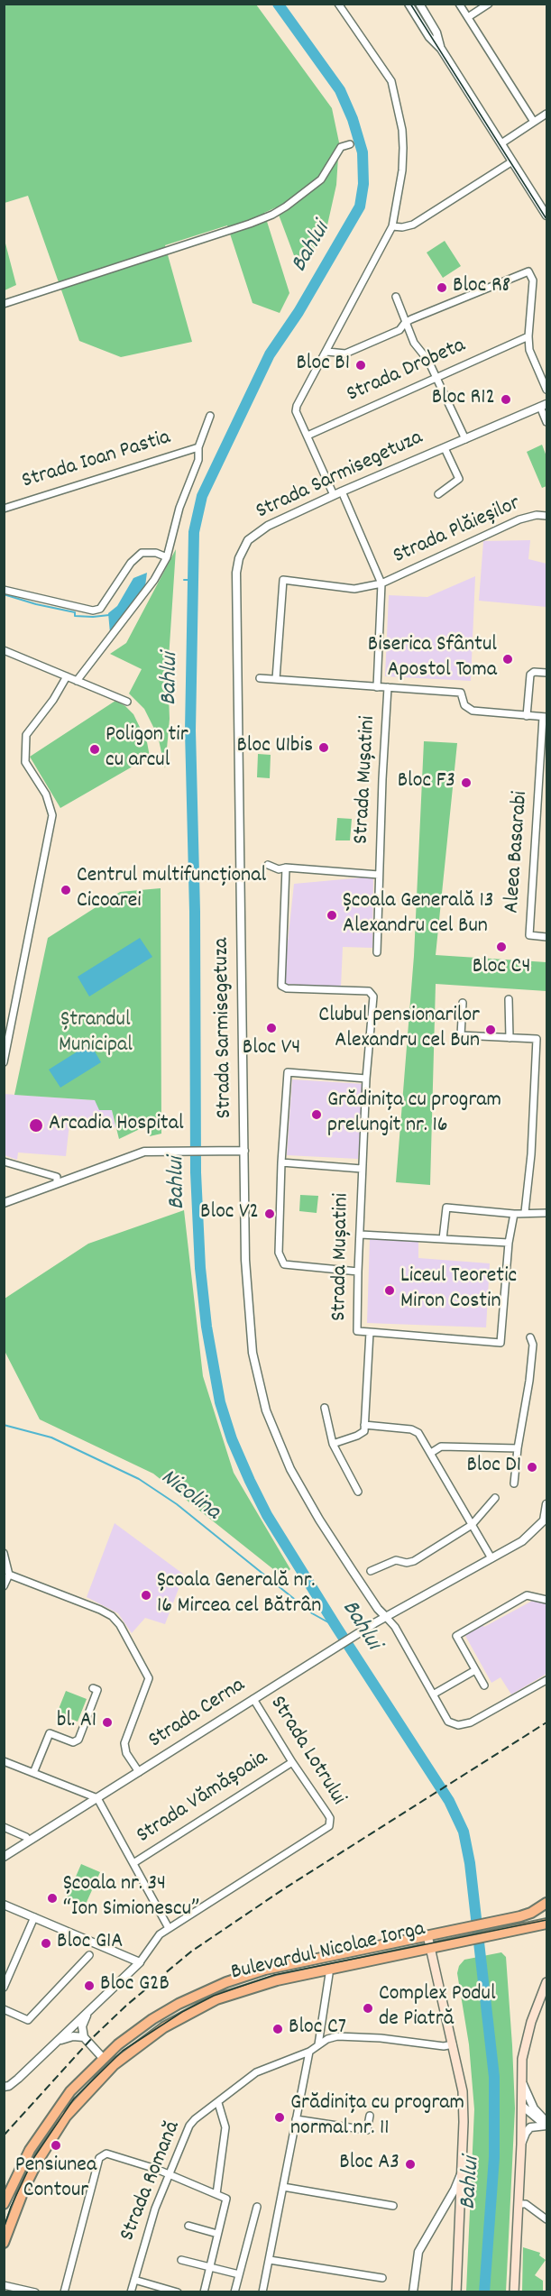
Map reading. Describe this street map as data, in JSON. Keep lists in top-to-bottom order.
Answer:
{
  "streets": {
    "main road": ["Bulevardul Nicolae Iorga"],
    "street": [
      "Strada Drobeta",
      "Strada Ioan Pastia",
      "Strada Sarmisegetuza",
      "Strada Plăieșilor",
      "Strada Mușatini",
      "Aleea Basarabi",
      "Strada Cerna",
      "Strada Lotrului",
      "Strada Vămășoaia",
      "Strada Romană"
    ]
  },
  "crossings": [
    ["Strada Sarmisegetuza", "Strada Plăieșilor"],
    ["Strada Sarmisegetuza", "Strada Cerna"],
    ["Strada Cerna", "Strada Lotrului"],
    ["Strada Lotrului", "Strada Vămășoaia"]
  ],
  "water": ["Bahlui", "Nicolina"],
  "parks": ["Ștrandul Municipal"],
  "places": [
    "Bloc R8",
    "Bloc B1",
    "Bloc R12",
    "Biserica Sfântul Apostol Toma",
    "Bloc U1bis",
    "Poligon tir cu arcul",
    "Bloc F3",
    "Centrul multifuncțional Cicoarei",
    "Școala Generală 13 Alexandru cel Bun",
    "Bloc C4",
    "Bloc V4",
    "Clubul pensionarilor Alexandru cel Bun",
    "Grădinița cu program prelungit nr. 16",
    "Arcadia Hospital",
    "Bloc V2",
    "Liceul Teoretic Miron Costin",
    "Bloc D1",
    "Școala Generală nr. 16 Mircea cel Bătrân",
    "bl. A1",
    "Școala nr. 34 “Ion Simionescu”",
    "Bloc G1A",
    "Bloc G2B",
    "Complex Podul de Piatră",
    "Bloc C7",
    "Grădinița cu program normal nr. 11",
    "Pensiunea Contour",
    "Bloc A3"
  ]
}
